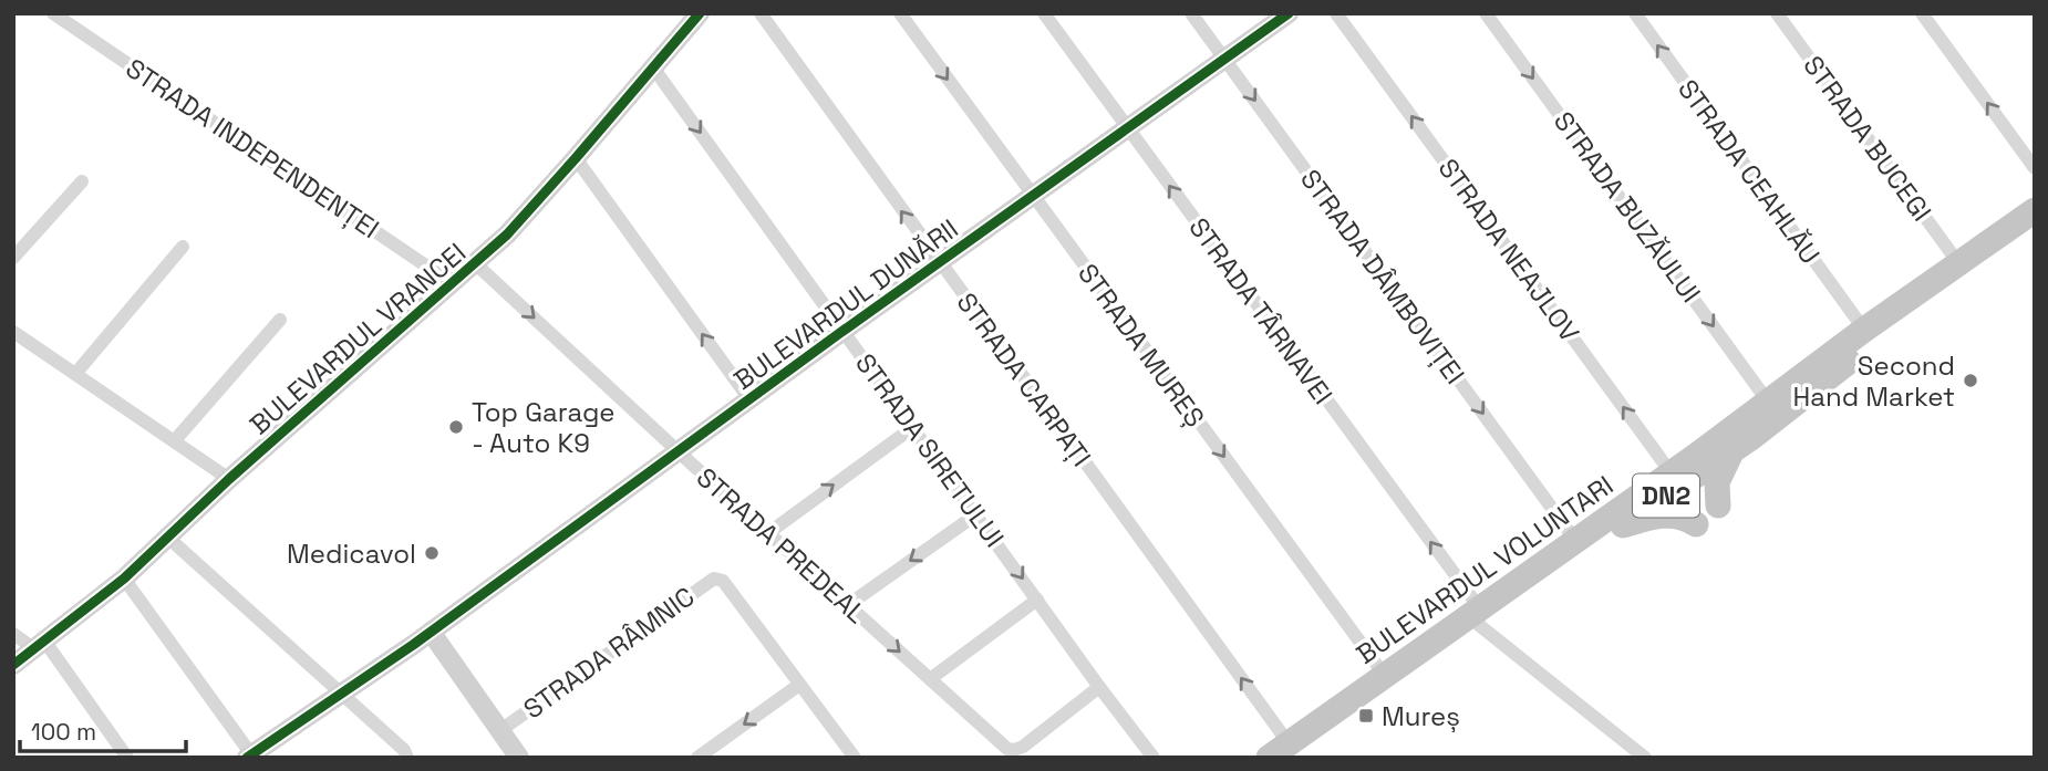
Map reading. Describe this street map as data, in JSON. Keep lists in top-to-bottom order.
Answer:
{
  "streets": {
    "highway": ["DN2", "BULEVARDUL VOLUNTARI"],
    "street": [
      "STRADA BUCEGI",
      "STRADA INDEPENDENȚEI",
      "STRADA CEAHLĂU",
      "STRADA BUZĂULUI",
      "STRADA NEAJLOV",
      "STRADA DÂMBOVIȚEI",
      "BULEVARDUL DUNĂRII",
      "STRADA TÂRNAVEI",
      "BULEVARDUL VRANCEI",
      "STRADA MUREȘ",
      "STRADA CARPAȚI",
      "STRADA SIRETULUI",
      "STRADA PREDEAL",
      "STRADA RÂMNIC"
    ]
  },
  "crossings": [
    ["STRADA BUCEGI", "BULEVARDUL VOLUNTARI"],
    ["STRADA INDEPENDENȚEI", "BULEVARDUL VRANCEI"],
    ["STRADA CEAHLĂU", "BULEVARDUL VOLUNTARI"],
    ["STRADA BUZĂULUI", "BULEVARDUL VOLUNTARI"],
    ["STRADA NEAJLOV", "BULEVARDUL VOLUNTARI"],
    ["STRADA DÂMBOVIȚEI", "BULEVARDUL DUNĂRII"],
    ["STRADA DÂMBOVIȚEI", "BULEVARDUL VOLUNTARI"],
    ["BULEVARDUL DUNĂRII", "STRADA TÂRNAVEI"],
    ["BULEVARDUL DUNĂRII", "STRADA MUREȘ"],
    ["BULEVARDUL DUNĂRII", "STRADA CARPAȚI"],
    ["BULEVARDUL DUNĂRII", "STRADA SIRETULUI"],
    ["BULEVARDUL DUNĂRII", "STRADA PREDEAL"],
    ["STRADA TÂRNAVEI", "BULEVARDUL VOLUNTARI"],
    ["BULEVARDUL VRANCEI", "STRADA SIRETULUI"],
    ["BULEVARDUL VRANCEI", "STRADA PREDEAL"],
    ["STRADA MUREȘ", "BULEVARDUL VOLUNTARI"],
    ["STRADA CARPAȚI", "BULEVARDUL VOLUNTARI"],
    ["STRADA SIRETULUI", "STRADA PREDEAL"]
  ],
  "one_way": [
    "STRADA CEAHLĂU",
    "STRADA BUZĂULUI",
    "STRADA NEAJLOV",
    "STRADA DÂMBOVIȚEI",
    "STRADA TÂRNAVEI",
    "STRADA MUREȘ",
    "STRADA CARPAȚI"
  ],
  "places": {
    "other": ["Second Hand Market", "Top Garage - Auto K9", "Medicavol"],
    "transit": ["Mureș"]
  },
  "scale_bar": "100 m"
}
